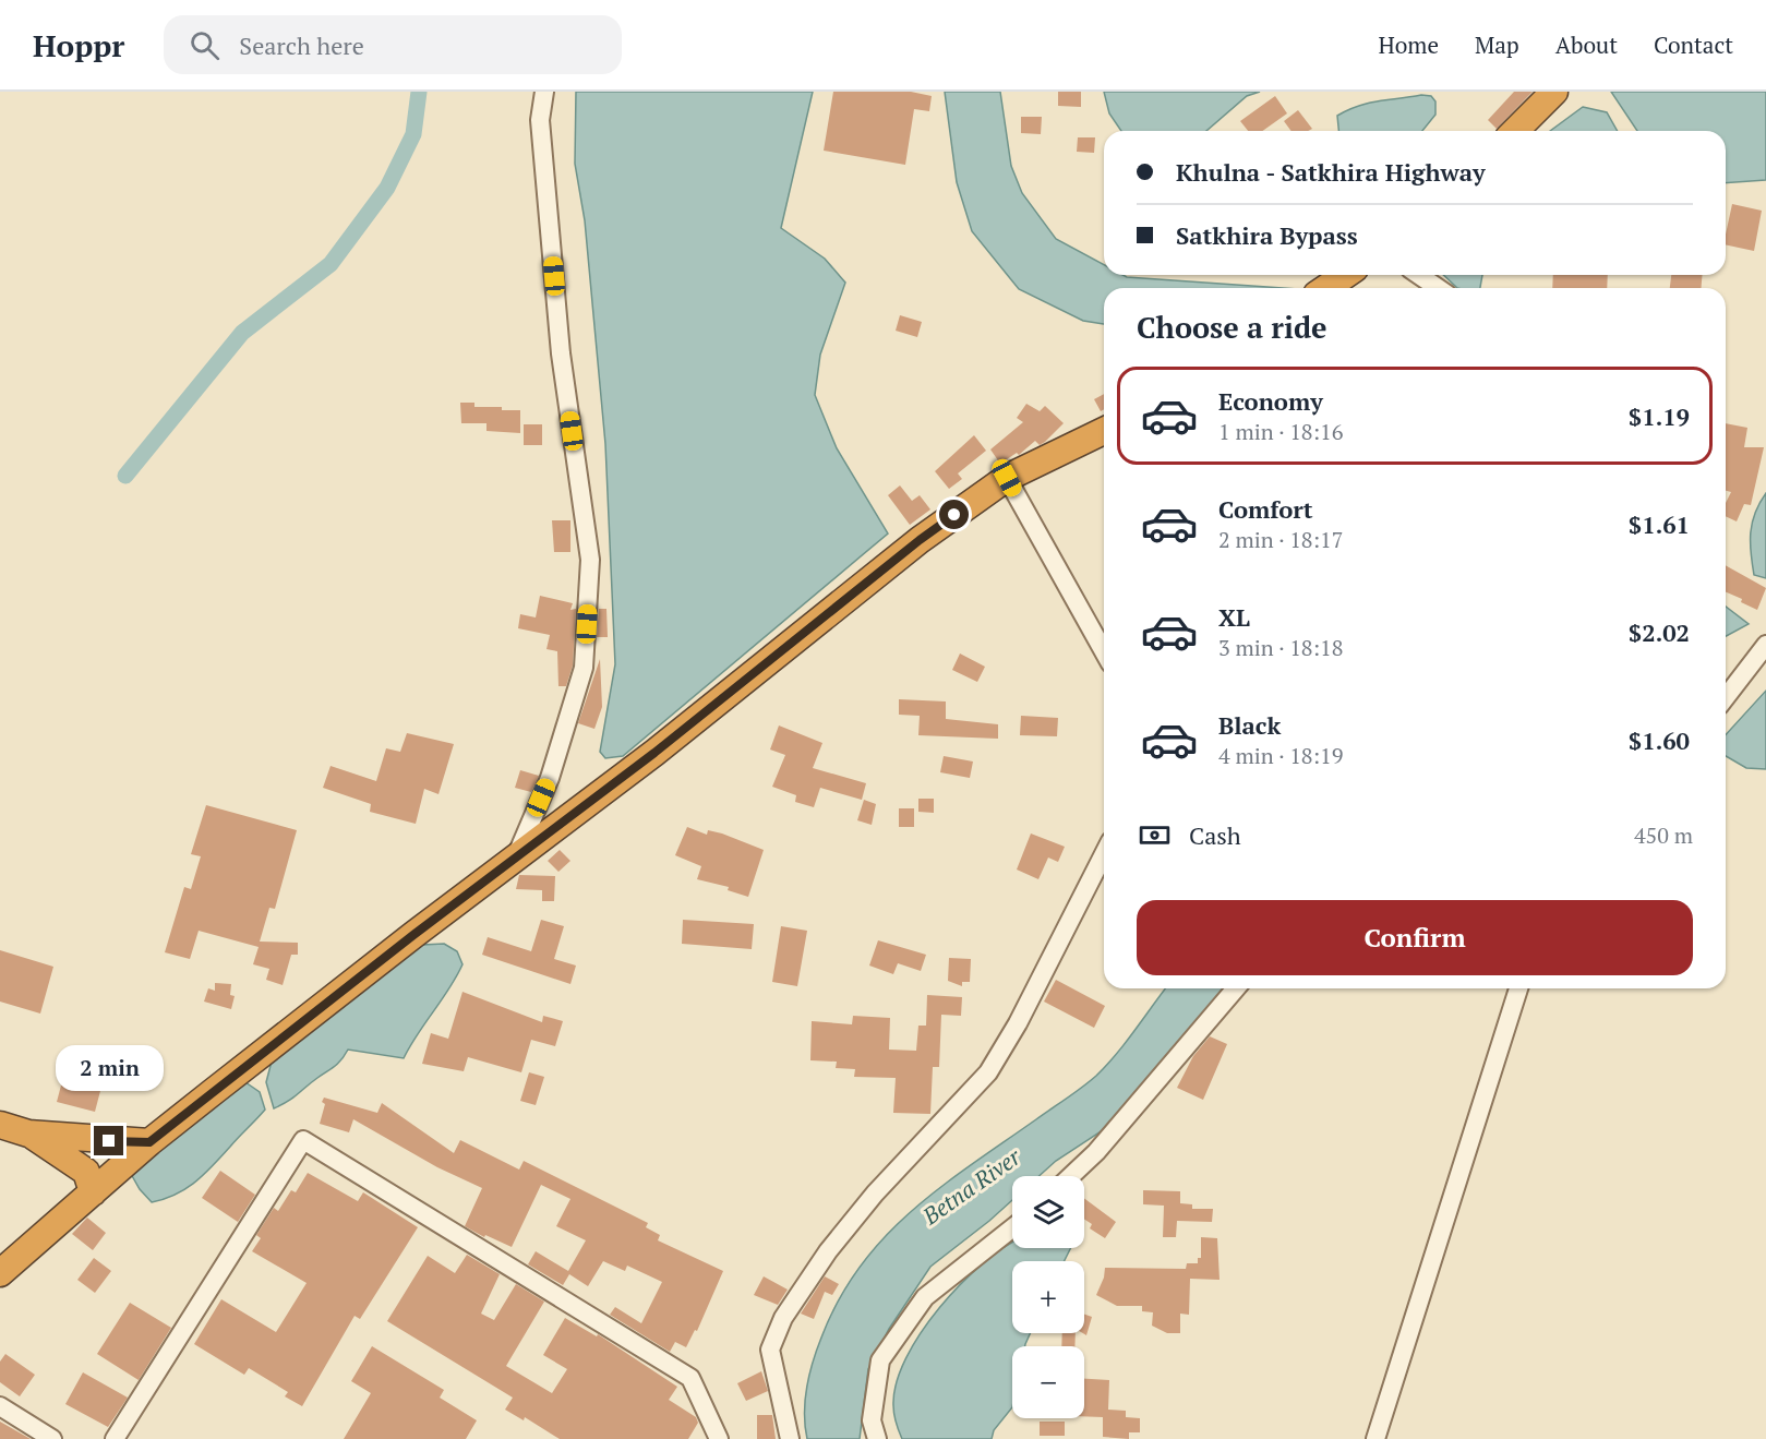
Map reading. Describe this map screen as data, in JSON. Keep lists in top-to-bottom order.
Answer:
{
  "water": ["Betna River"],
  "page": {
    "header": "Hoppr",
    "search": "Search here",
    "nav": [
      "Home",
      "Map",
      "About",
      "Contact"
    ],
    "banner": ["Khulna - Satkhira Highway", "Satkhira Bypass"],
    "heading": "Choose a ride",
    "list": [
      {
        "name": "Economy",
        "note": "1 min · 18:16",
        "value": "$1.19"
      },
      {
        "name": "Comfort",
        "note": "2 min · 18:17",
        "value": "$1.61"
      },
      {
        "name": "XL",
        "note": "3 min · 18:18",
        "value": "$2.02"
      },
      {
        "name": "Black",
        "note": "4 min · 18:19",
        "value": "$1.60"
      }
    ],
    "pay": ["Cash", "450 m"],
    "buttons": "Confirm",
    "bubble": "2 min",
    "map_buttons": ["+", "−"]
  }
}
